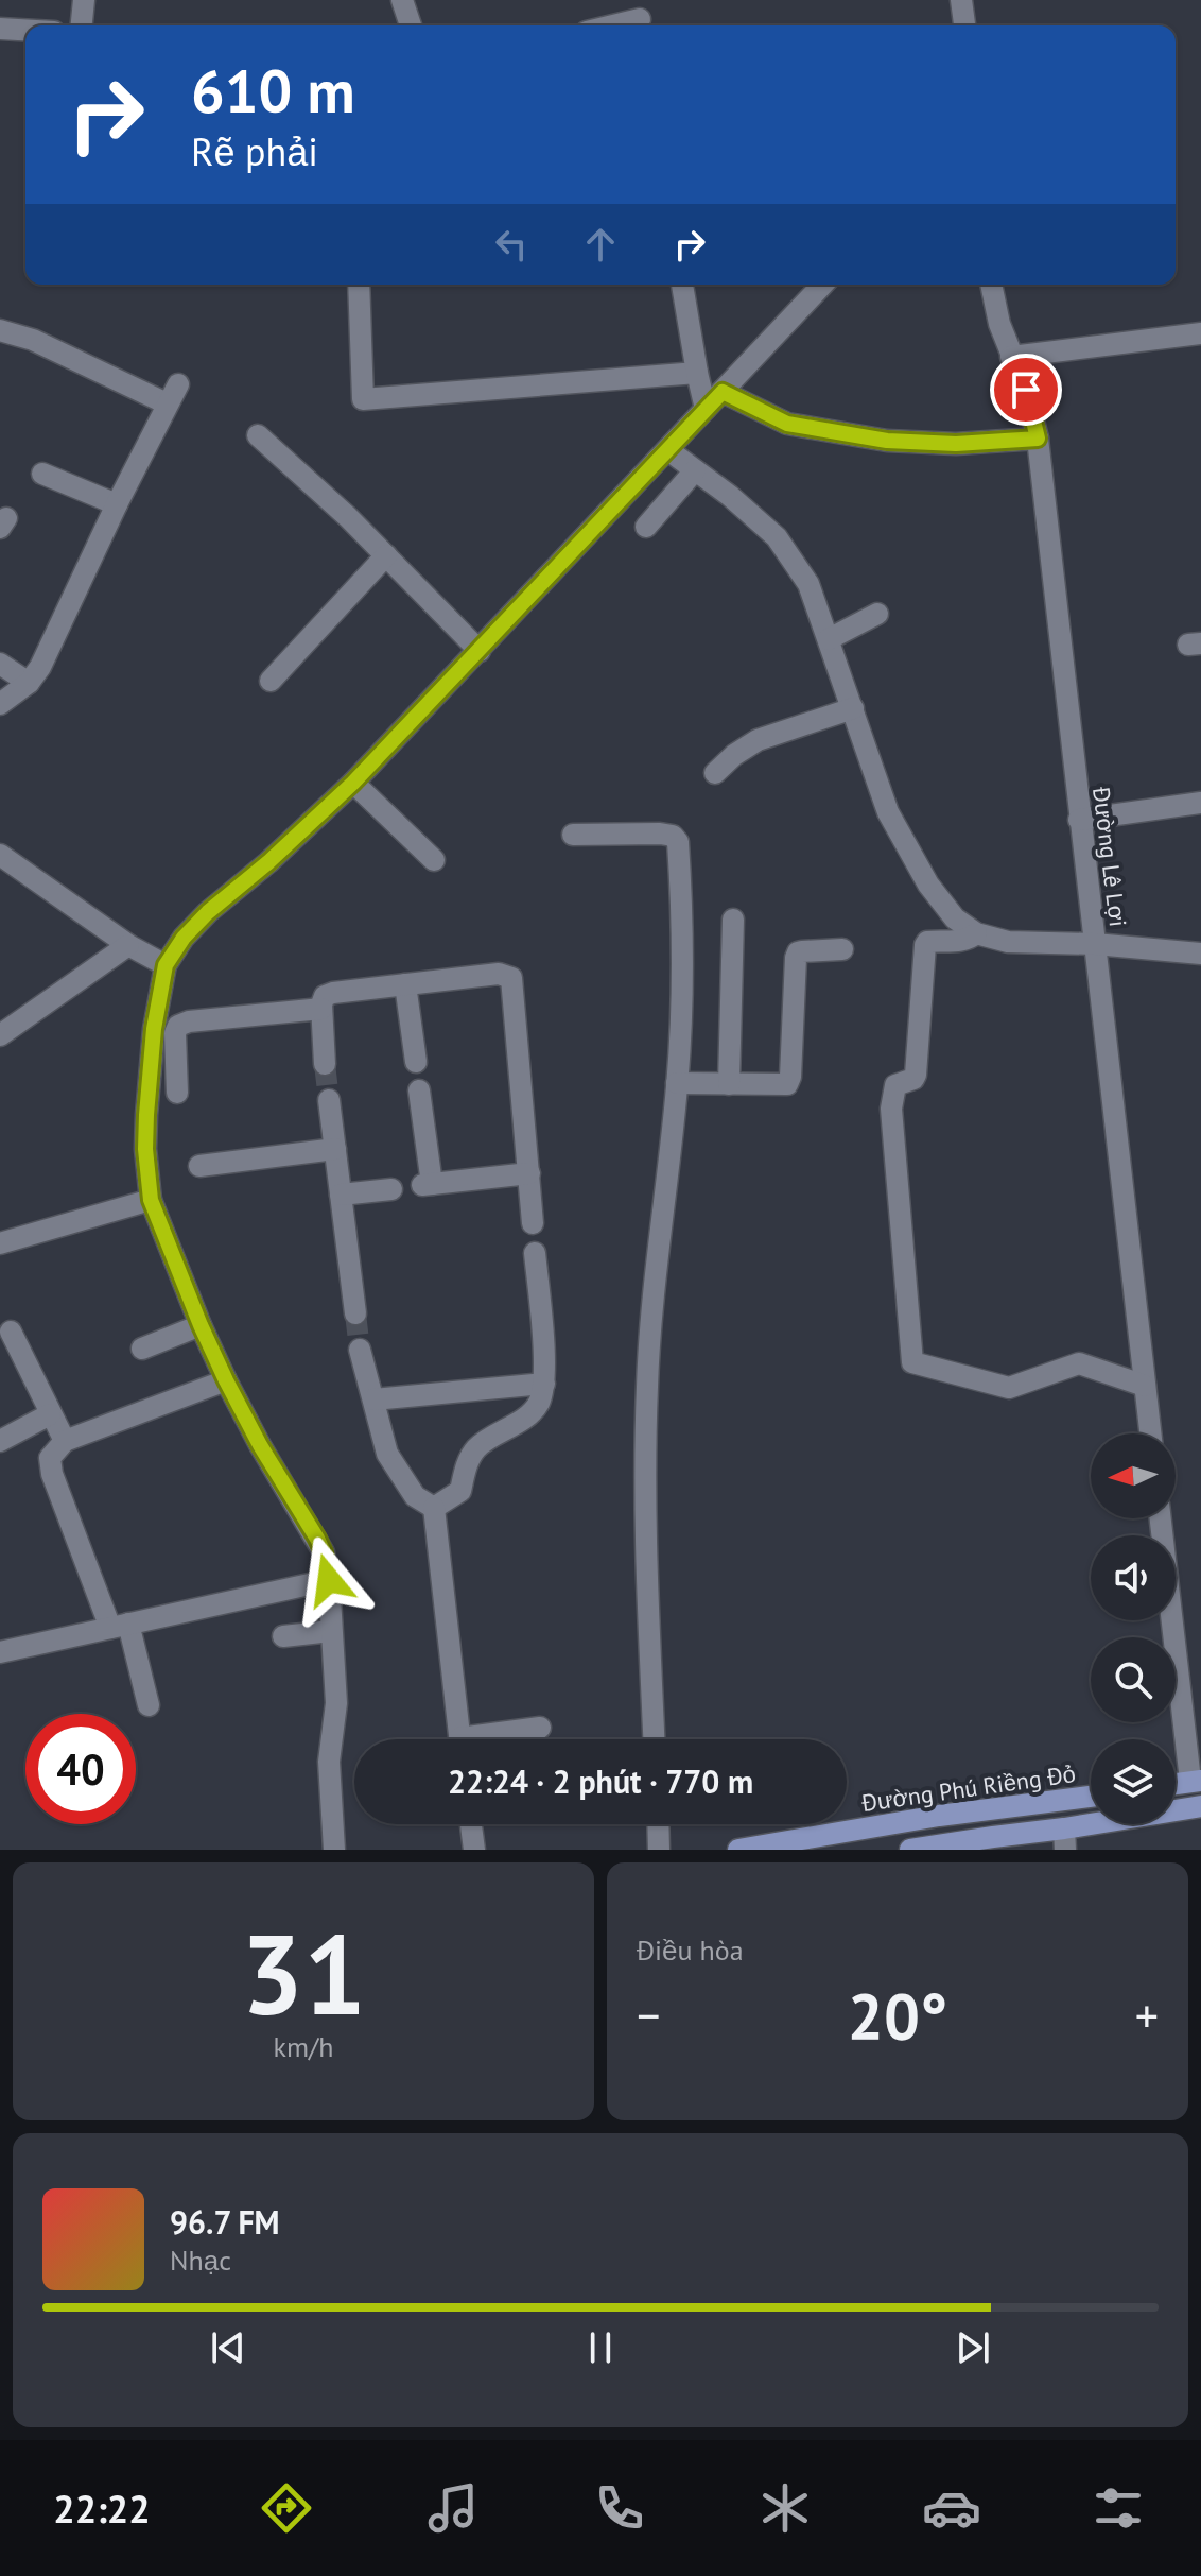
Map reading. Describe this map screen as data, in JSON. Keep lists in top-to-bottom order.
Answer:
{
  "streets": {
    "main road": ["Đường Phú Riềng Đỏ"],
    "street": ["Đường Lê Lợi"]
  },
  "north": "left",
  "page": {
    "turn": ["610 m", "Rẽ phải"],
    "limit": "40",
    "trip": "22:24 · 2 phút · 770 m",
    "tile": [
      ["31", "km/h"],
      "Điều hòa"
    ],
    "heat": ["−", "20°", "+"],
    "song": ["96.7 FM", "Nhạc"],
    "tabs": "22:22"
  }
}
